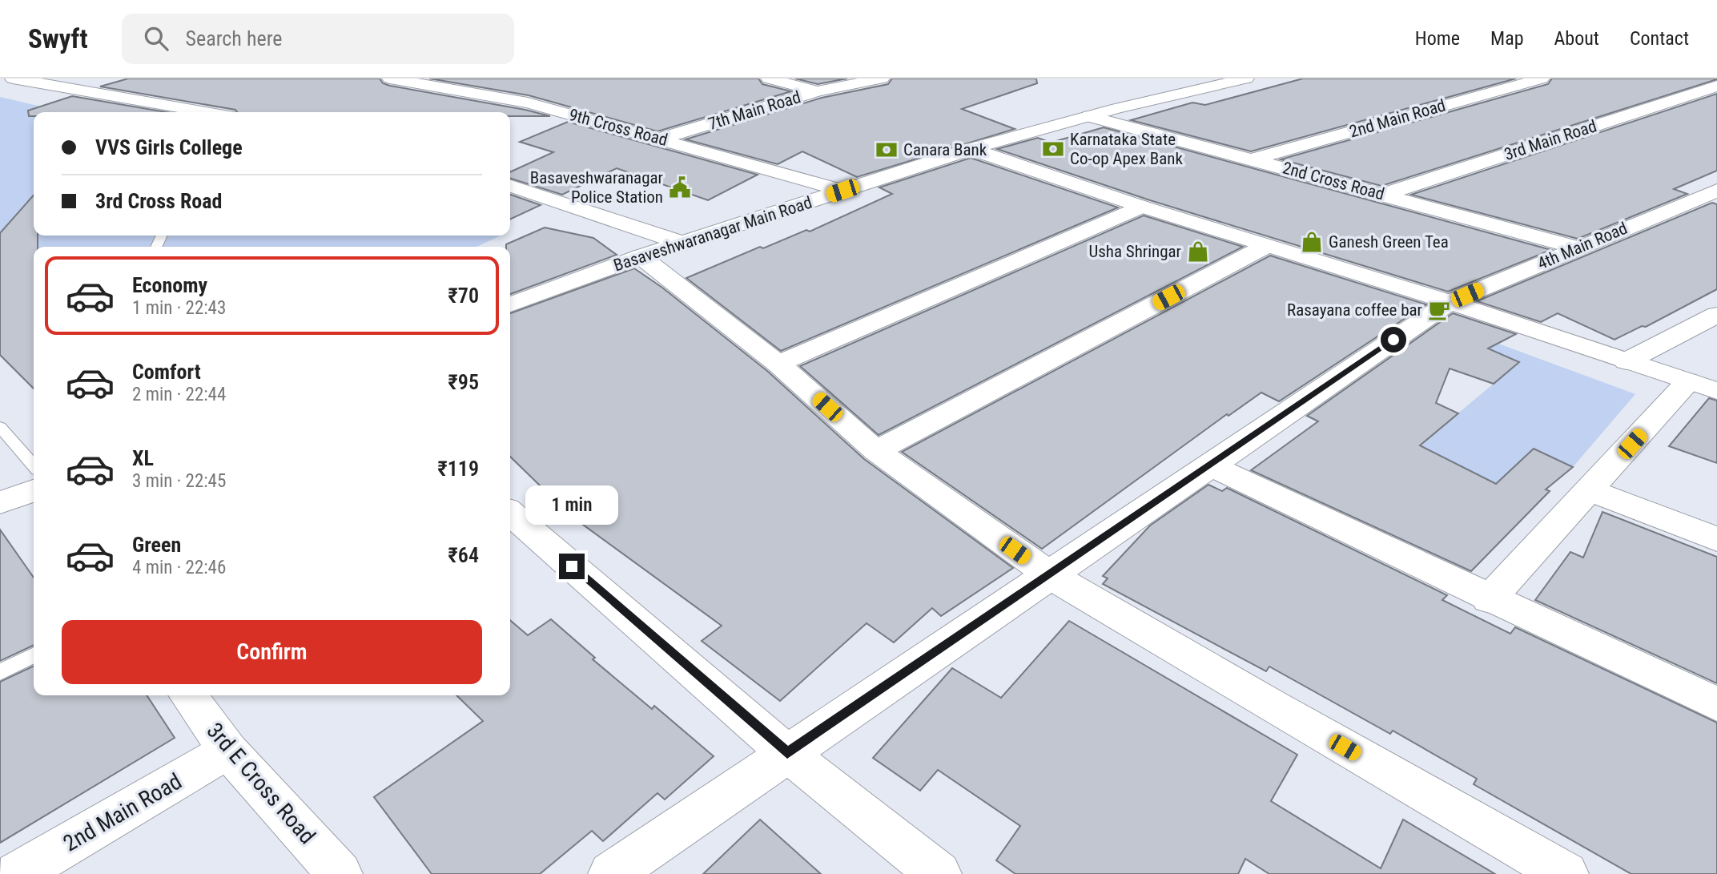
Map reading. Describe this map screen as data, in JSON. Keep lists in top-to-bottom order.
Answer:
{
  "streets": {
    "street": [
      "7th Main Road",
      "2nd Main Road",
      "9th Cross Road",
      "3rd Main Road",
      "2nd Cross Road",
      "Basaveshwaranagar Main Road",
      "4th Main Road",
      "3rd E Cross Road"
    ]
  },
  "crossings": [
    ["7th Main Road", "9th Cross Road"],
    ["2nd Main Road", "2nd Cross Road"],
    ["2nd Main Road", "3rd E Cross Road"],
    ["9th Cross Road", "Basaveshwaranagar Main Road"],
    ["3rd Main Road", "2nd Cross Road"],
    ["2nd Cross Road", "Basaveshwaranagar Main Road"],
    ["2nd Cross Road", "4th Main Road"]
  ],
  "places": {
    "bank": ["Karnataka State Co-op Apex Bank", "Canara Bank"],
    "public building": ["Basaveshwaranagar Police Station"],
    "shop": ["Ganesh Green Tea", "Usha Shringar"],
    "cafe": ["Rasayana coffee bar"]
  },
  "page": {
    "header": "Swyft",
    "search": "Search here",
    "nav": [
      "Home",
      "Map",
      "About",
      "Contact"
    ],
    "banner": ["VVS Girls College", "3rd Cross Road"],
    "list": [
      {
        "name": "Economy",
        "note": "1 min · 22:43",
        "value": "₹70"
      },
      {
        "name": "Comfort",
        "note": "2 min · 22:44",
        "value": "₹95"
      },
      {
        "name": "XL",
        "note": "3 min · 22:45",
        "value": "₹119"
      },
      {
        "name": "Green",
        "note": "4 min · 22:46",
        "value": "₹64"
      }
    ],
    "bubble": "1 min",
    "buttons": "Confirm"
  }
}
